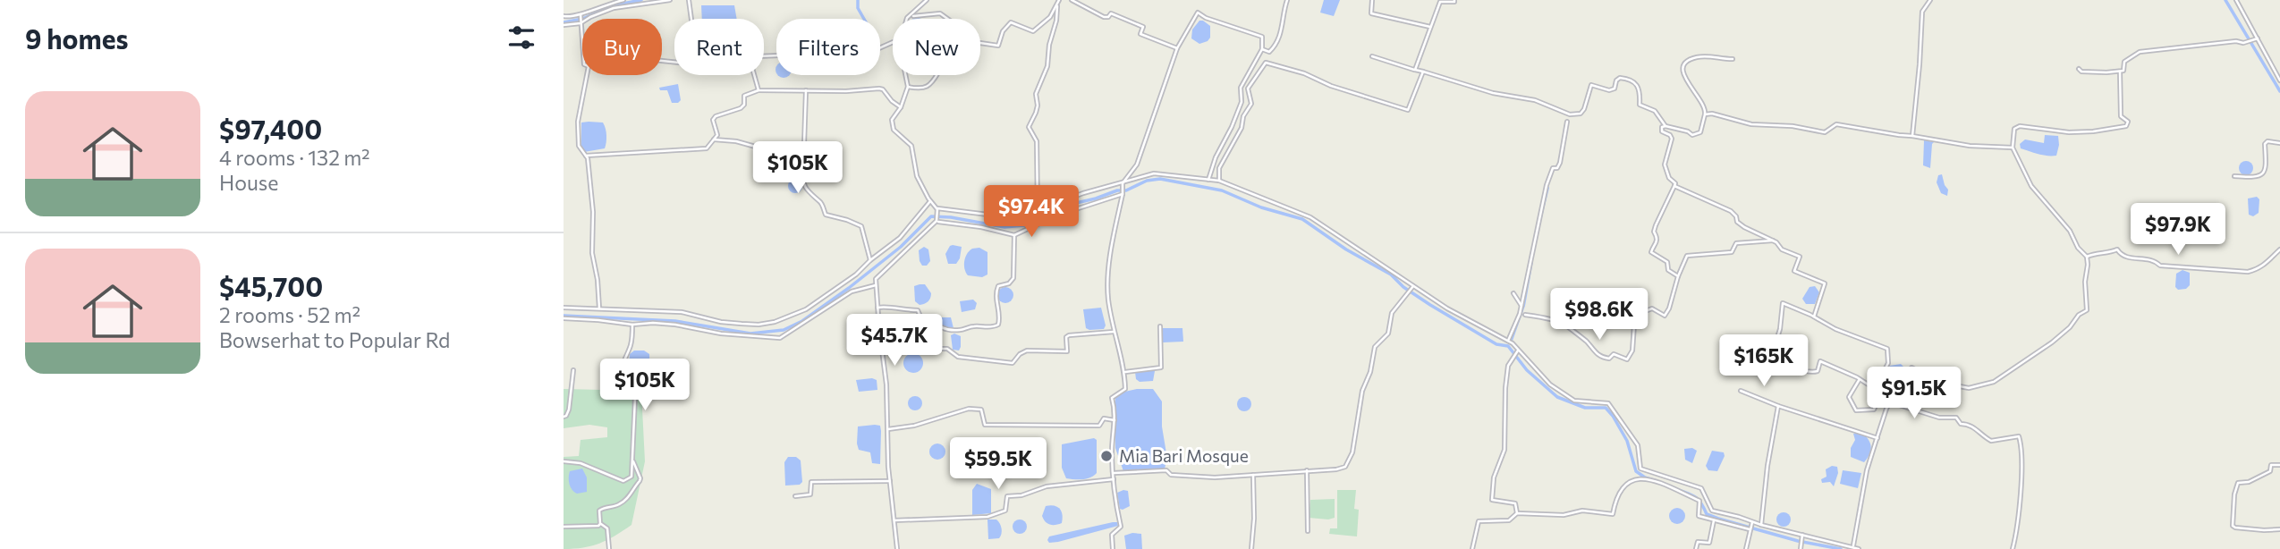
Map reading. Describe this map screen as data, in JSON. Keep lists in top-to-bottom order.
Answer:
{
  "places": ["Mia Bari Mosque"],
  "page": {
    "heading": "9 homes",
    "chip": [
      "Buy",
      "Rent",
      "Filters",
      "New"
    ],
    "list": [
      {
        "name": "$97,400",
        "note": "4 rooms · 132 m² · House"
      },
      {
        "name": "$45,700",
        "note": "2 rooms · 52 m² · Bowserhat to Popular Rd"
      }
    ],
    "price": [
      "$105K",
      "$97.4K",
      "$97.9K",
      "$98.6K",
      "$45.7K",
      "$165K",
      "$105K",
      "$91.5K",
      "$59.5K"
    ]
  }
}
